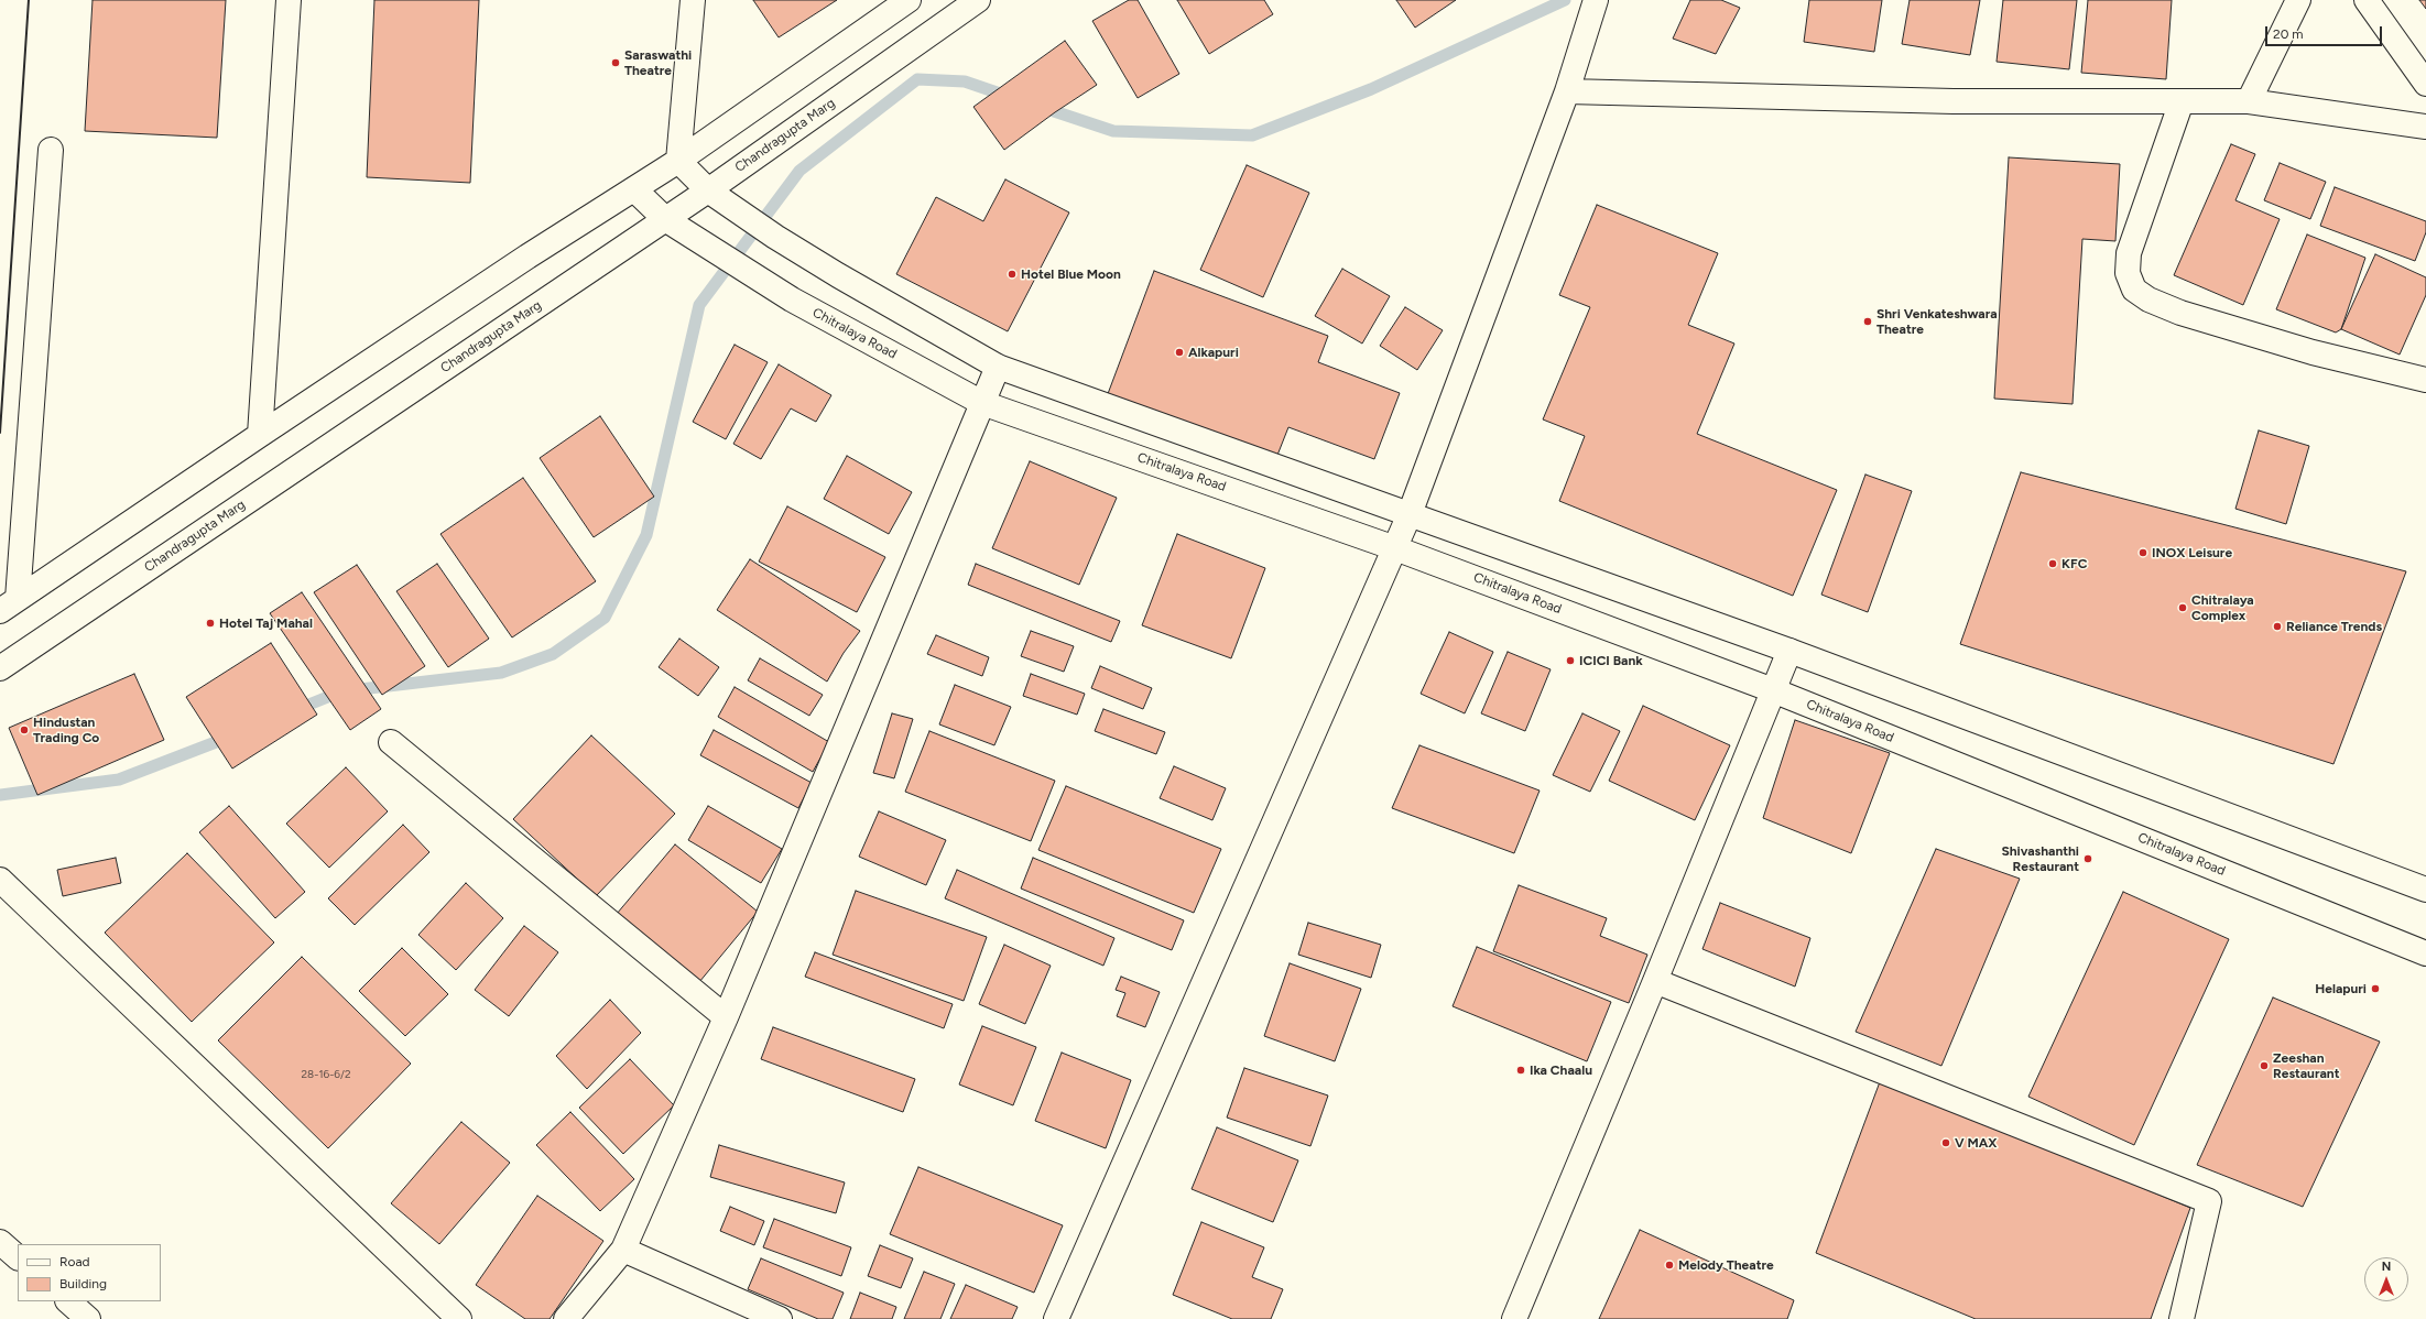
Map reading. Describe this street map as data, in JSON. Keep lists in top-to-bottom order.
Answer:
{
  "streets": {
    "street": ["Chandragupta Marg", "Chitralaya Road"]
  },
  "crossings": [
    ["Chandragupta Marg", "Chitralaya Road"]
  ],
  "places": [
    "Saraswathi Theatre",
    "Hotel Blue Moon",
    "Shri Venkateshwara Theatre",
    "Alkapuri",
    "INOX Leisure",
    "KFC",
    "Chitralaya Complex",
    "Hotel Taj Mahal",
    "Reliance Trends",
    "ICICI Bank",
    "Hindustan Trading Co",
    "Shivashanthi Restaurant",
    "Helapuri",
    "Zeeshan Restaurant",
    "Ika Chaalu",
    "V MAX",
    "Melody Theatre"
  ],
  "house_numbers": ["28-16-6/2"],
  "legend": ["Road", "Building"],
  "scale_bar": "20 m",
  "north": "top"
}
